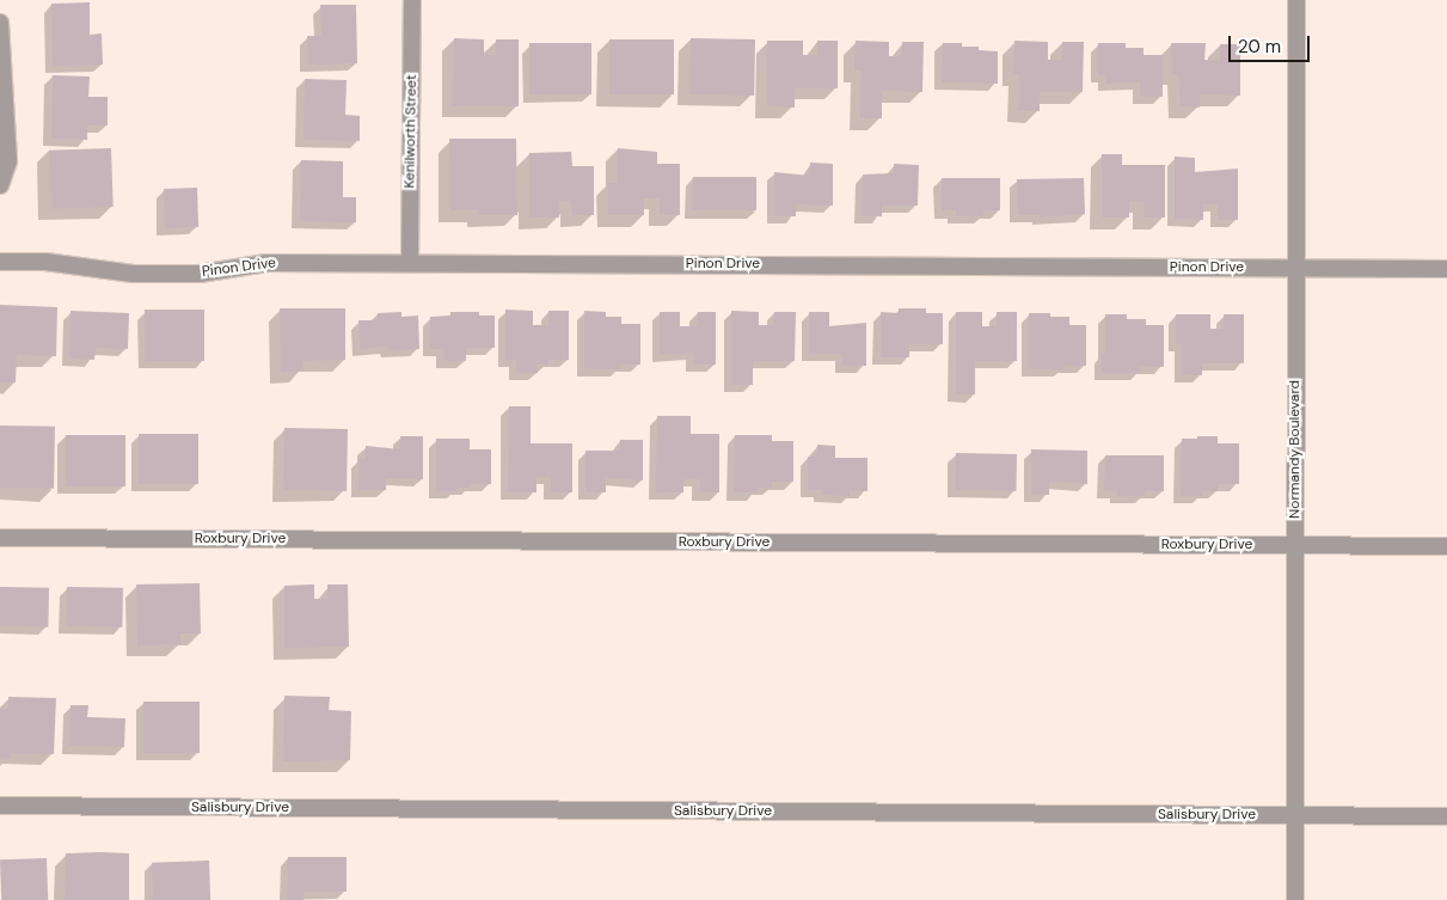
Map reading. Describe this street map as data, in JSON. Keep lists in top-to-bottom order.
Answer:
{
  "streets": {
    "street": [
      "Kenilworth Street",
      "Pinon Drive",
      "Normandy Boulevard",
      "Roxbury Drive",
      "Salisbury Drive"
    ]
  },
  "crossings": [
    ["Kenilworth Street", "Pinon Drive"],
    ["Pinon Drive", "Normandy Boulevard"],
    ["Normandy Boulevard", "Roxbury Drive"],
    ["Normandy Boulevard", "Salisbury Drive"]
  ],
  "scale_bar": "20 m"
}
